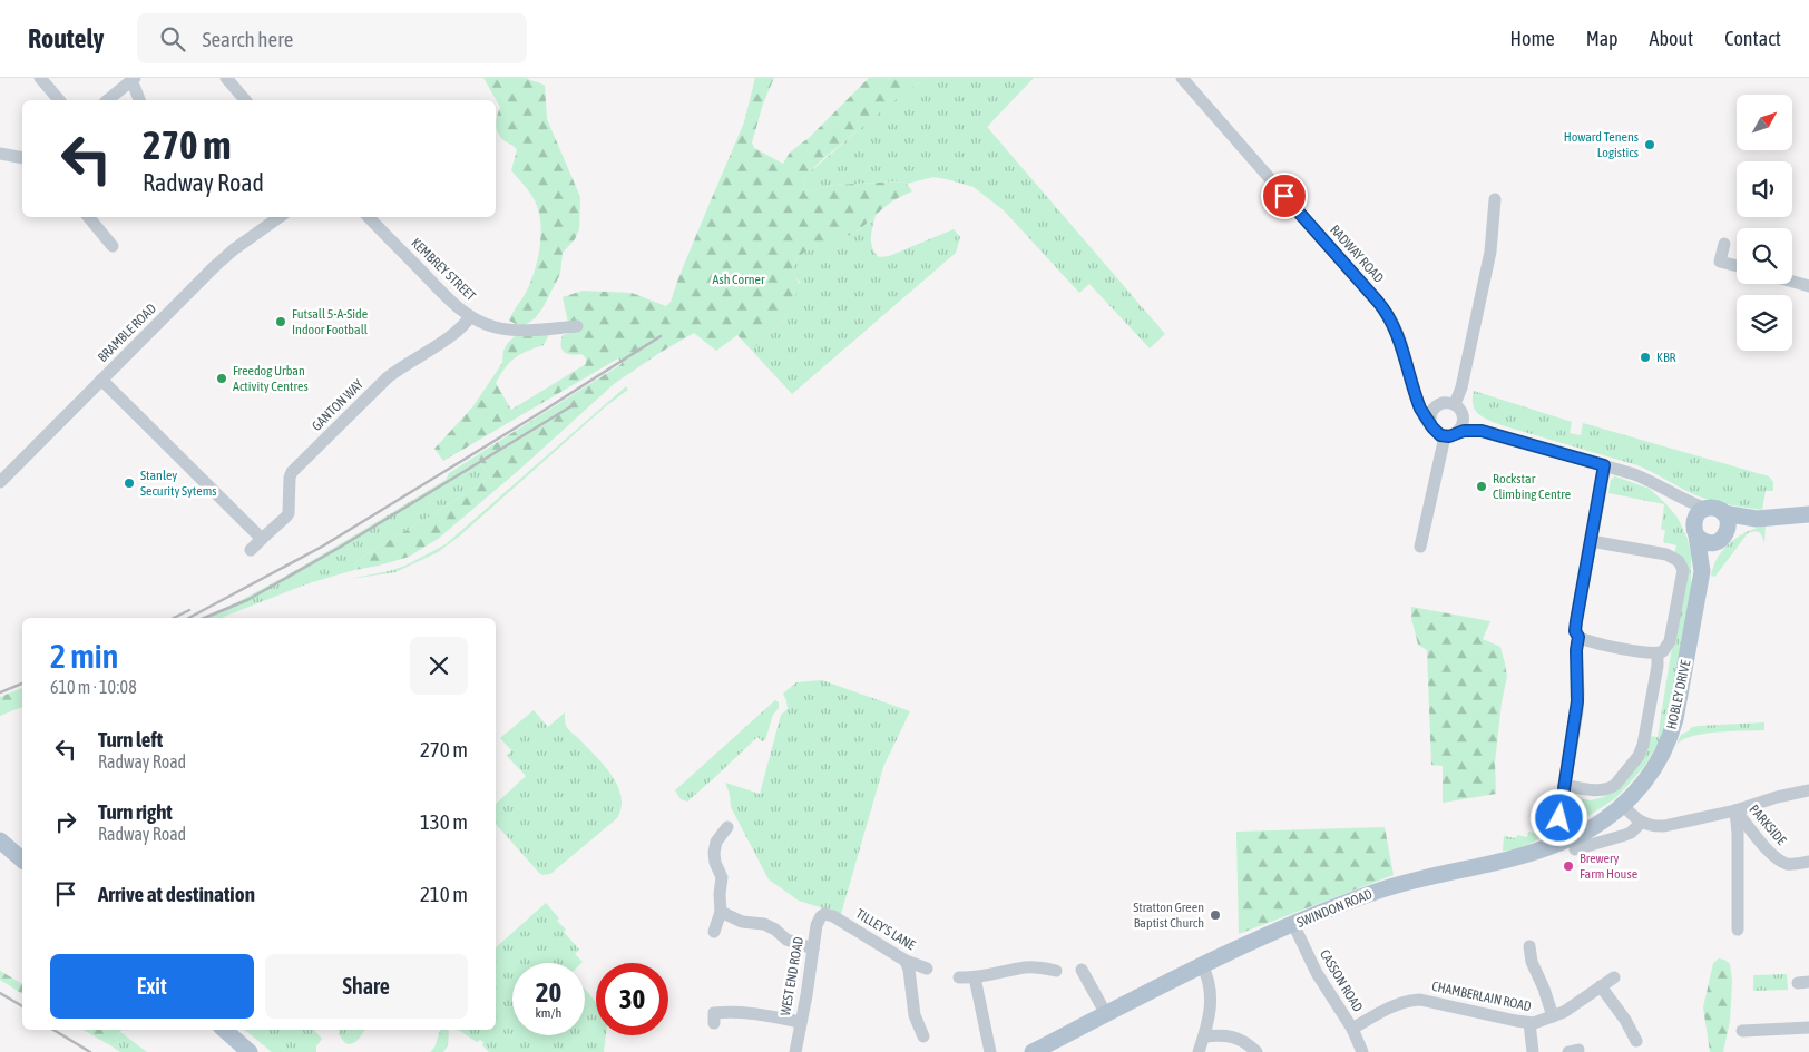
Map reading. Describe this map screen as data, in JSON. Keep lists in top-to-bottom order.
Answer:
{
  "streets": {
    "main road": ["HOBLEY DRIVE", "SWINDON ROAD"],
    "street": [
      "RADWAY ROAD",
      "KEMBREY STREET",
      "BRAMBLE ROAD",
      "GANTON WAY",
      "PARKSIDE",
      "TILLEY'S LANE",
      "WEST END ROAD",
      "CASSON ROAD",
      "CHAMBERLAIN ROAD"
    ]
  },
  "crossings": [
    ["KEMBREY STREET", "GANTON WAY"],
    ["HOBLEY DRIVE", "SWINDON ROAD"],
    ["SWINDON ROAD", "CASSON ROAD"],
    ["TILLEY'S LANE", "WEST END ROAD"],
    ["CASSON ROAD", "CHAMBERLAIN ROAD"]
  ],
  "parks": ["Ash Corner"],
  "places": [
    "Howard Tenens Logistics",
    "Futsall 5-A-Side Indoor Football",
    "KBR",
    "Freedog Urban Activity Centres",
    "Stanley Security Sytems",
    "Rockstar Climbing Centre",
    "Brewery Farm House",
    "Stratton Green Baptist Church"
  ],
  "north": "top right",
  "page": {
    "header": "Routely",
    "search": "Search here",
    "nav": [
      "Home",
      "Map",
      "About",
      "Contact"
    ],
    "turn": ["270 m", "Radway Road"],
    "heading": ["2 min", "610 m · 10:08"],
    "list": [
      {
        "name": "Turn left",
        "note": "Radway Road",
        "value": "270 m"
      },
      {
        "name": "Turn right",
        "note": "Radway Road",
        "value": "130 m"
      },
      {
        "name": "Arrive at destination",
        "value": "210 m"
      }
    ],
    "buttons": ["Exit", "Share"],
    "speed": "20 km/h",
    "limit": "30"
  }
}
